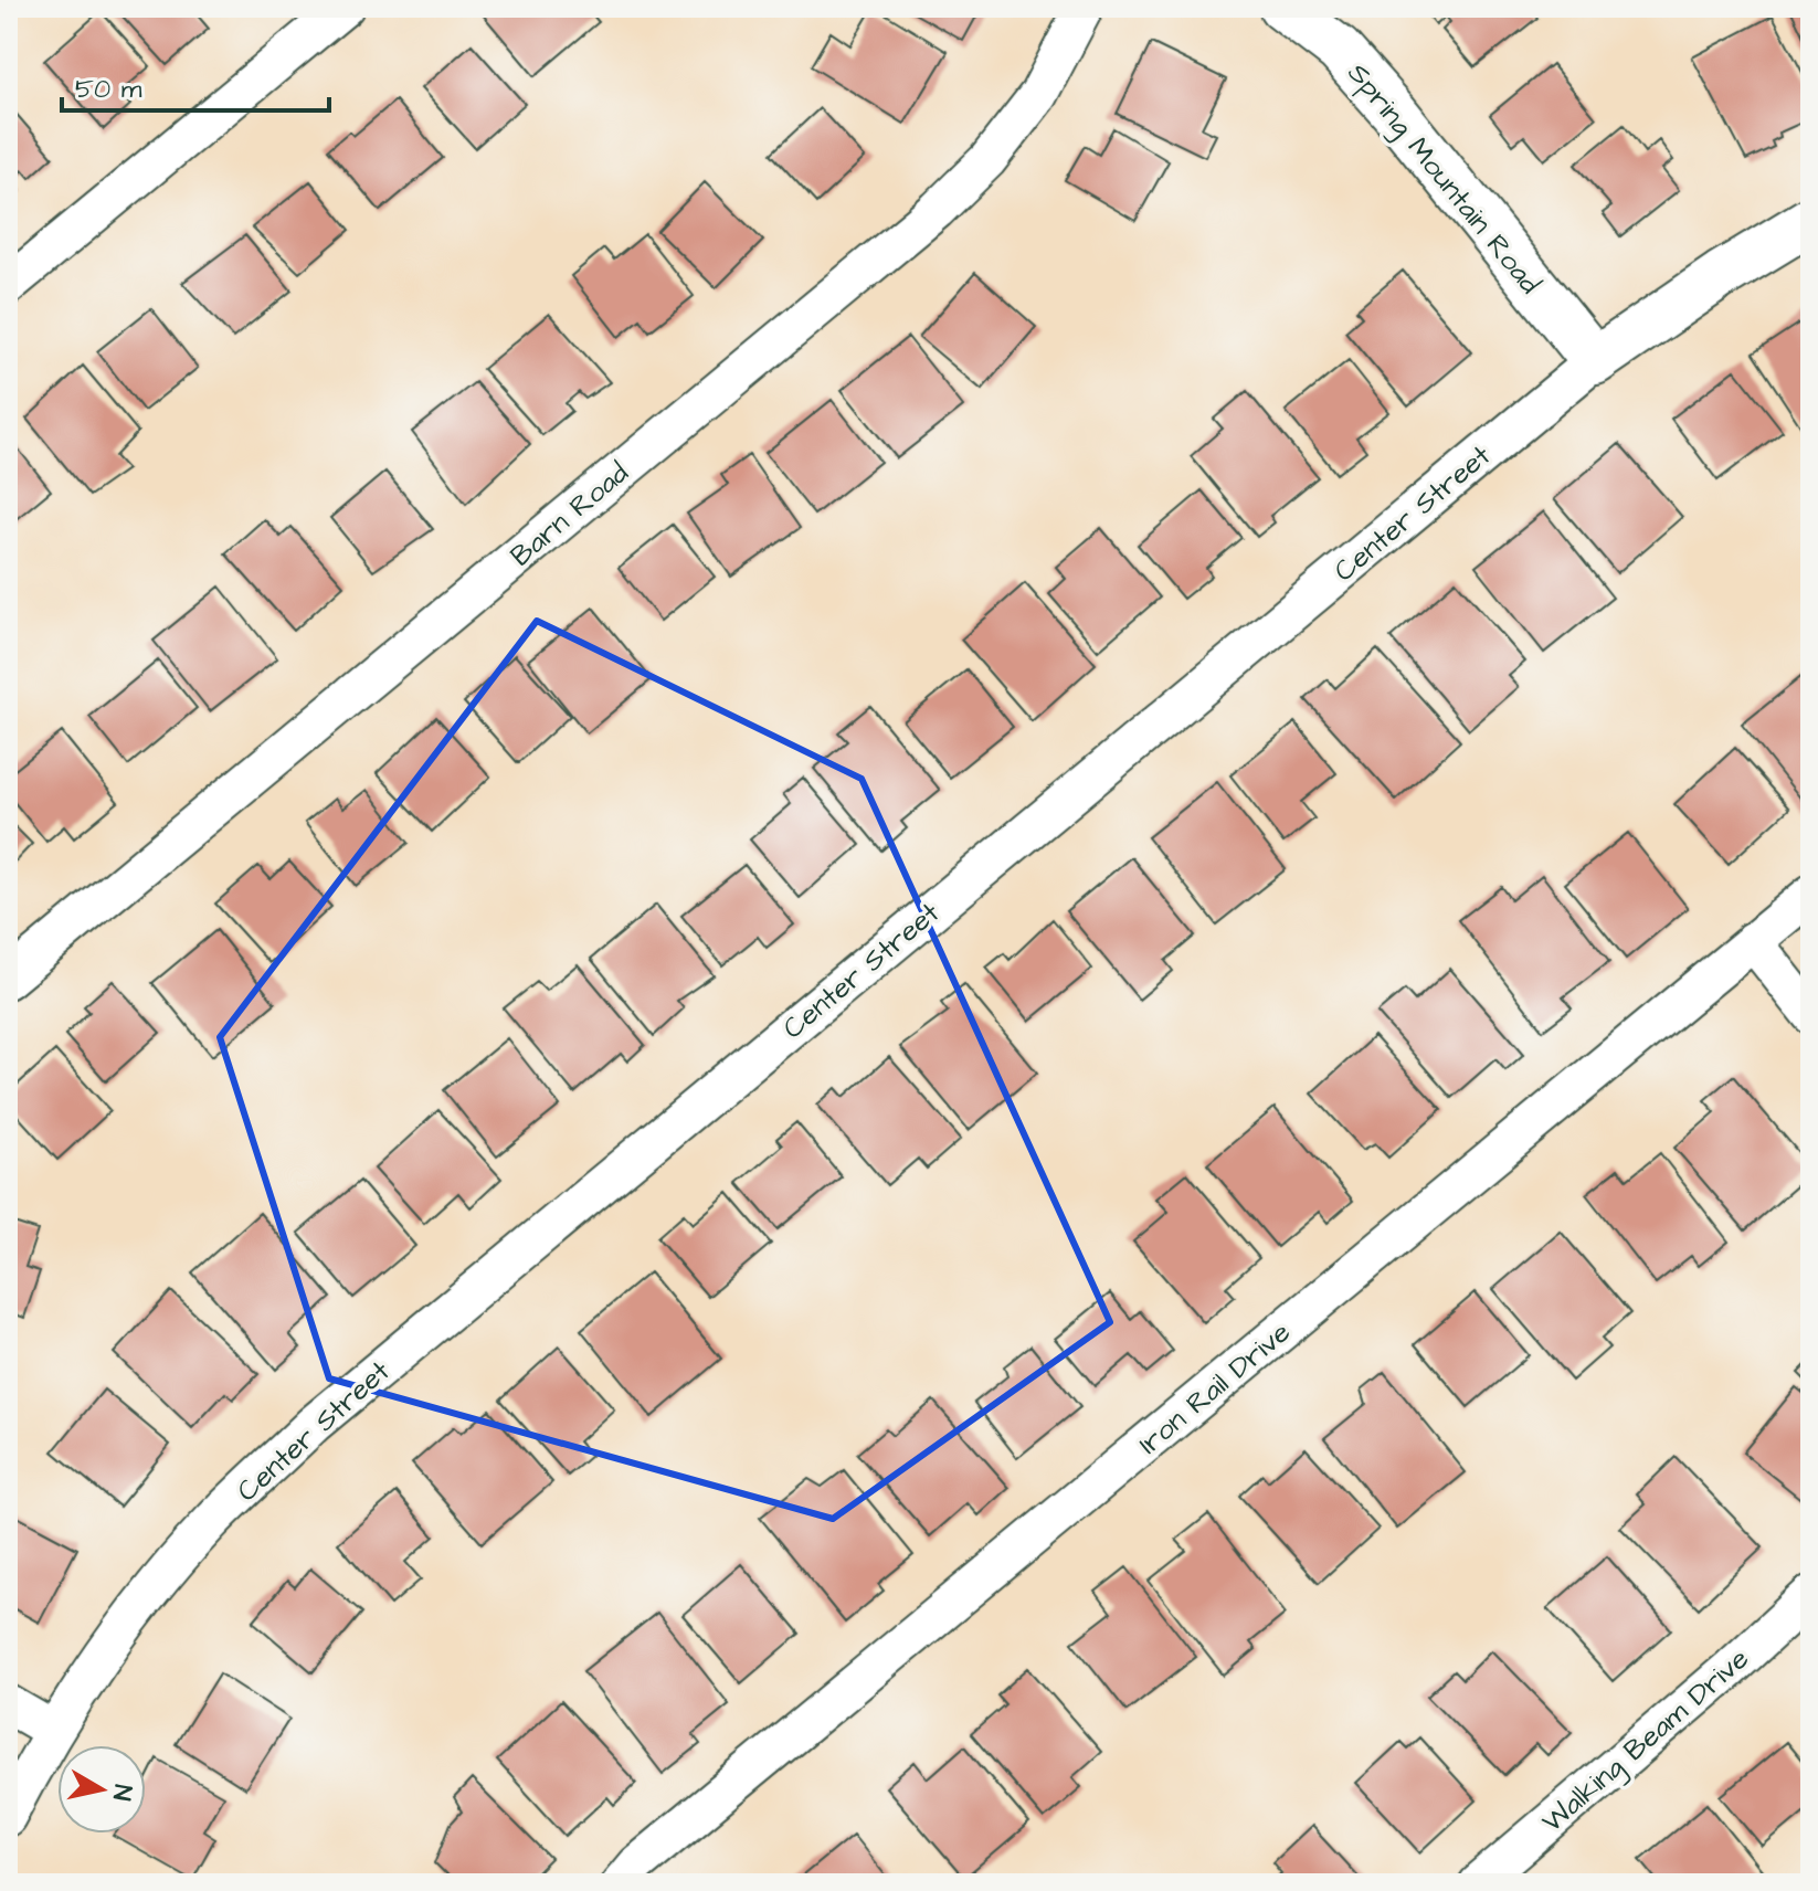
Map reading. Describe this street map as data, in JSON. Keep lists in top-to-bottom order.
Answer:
{
  "streets": {
    "street": [
      "Spring Mountain Road",
      "Center Street",
      "Barn Road",
      "Iron Rail Drive",
      "Walking Beam Drive"
    ]
  },
  "crossings": [
    ["Spring Mountain Road", "Center Street"]
  ],
  "scale_bar": "50 m",
  "north": "right"
}
